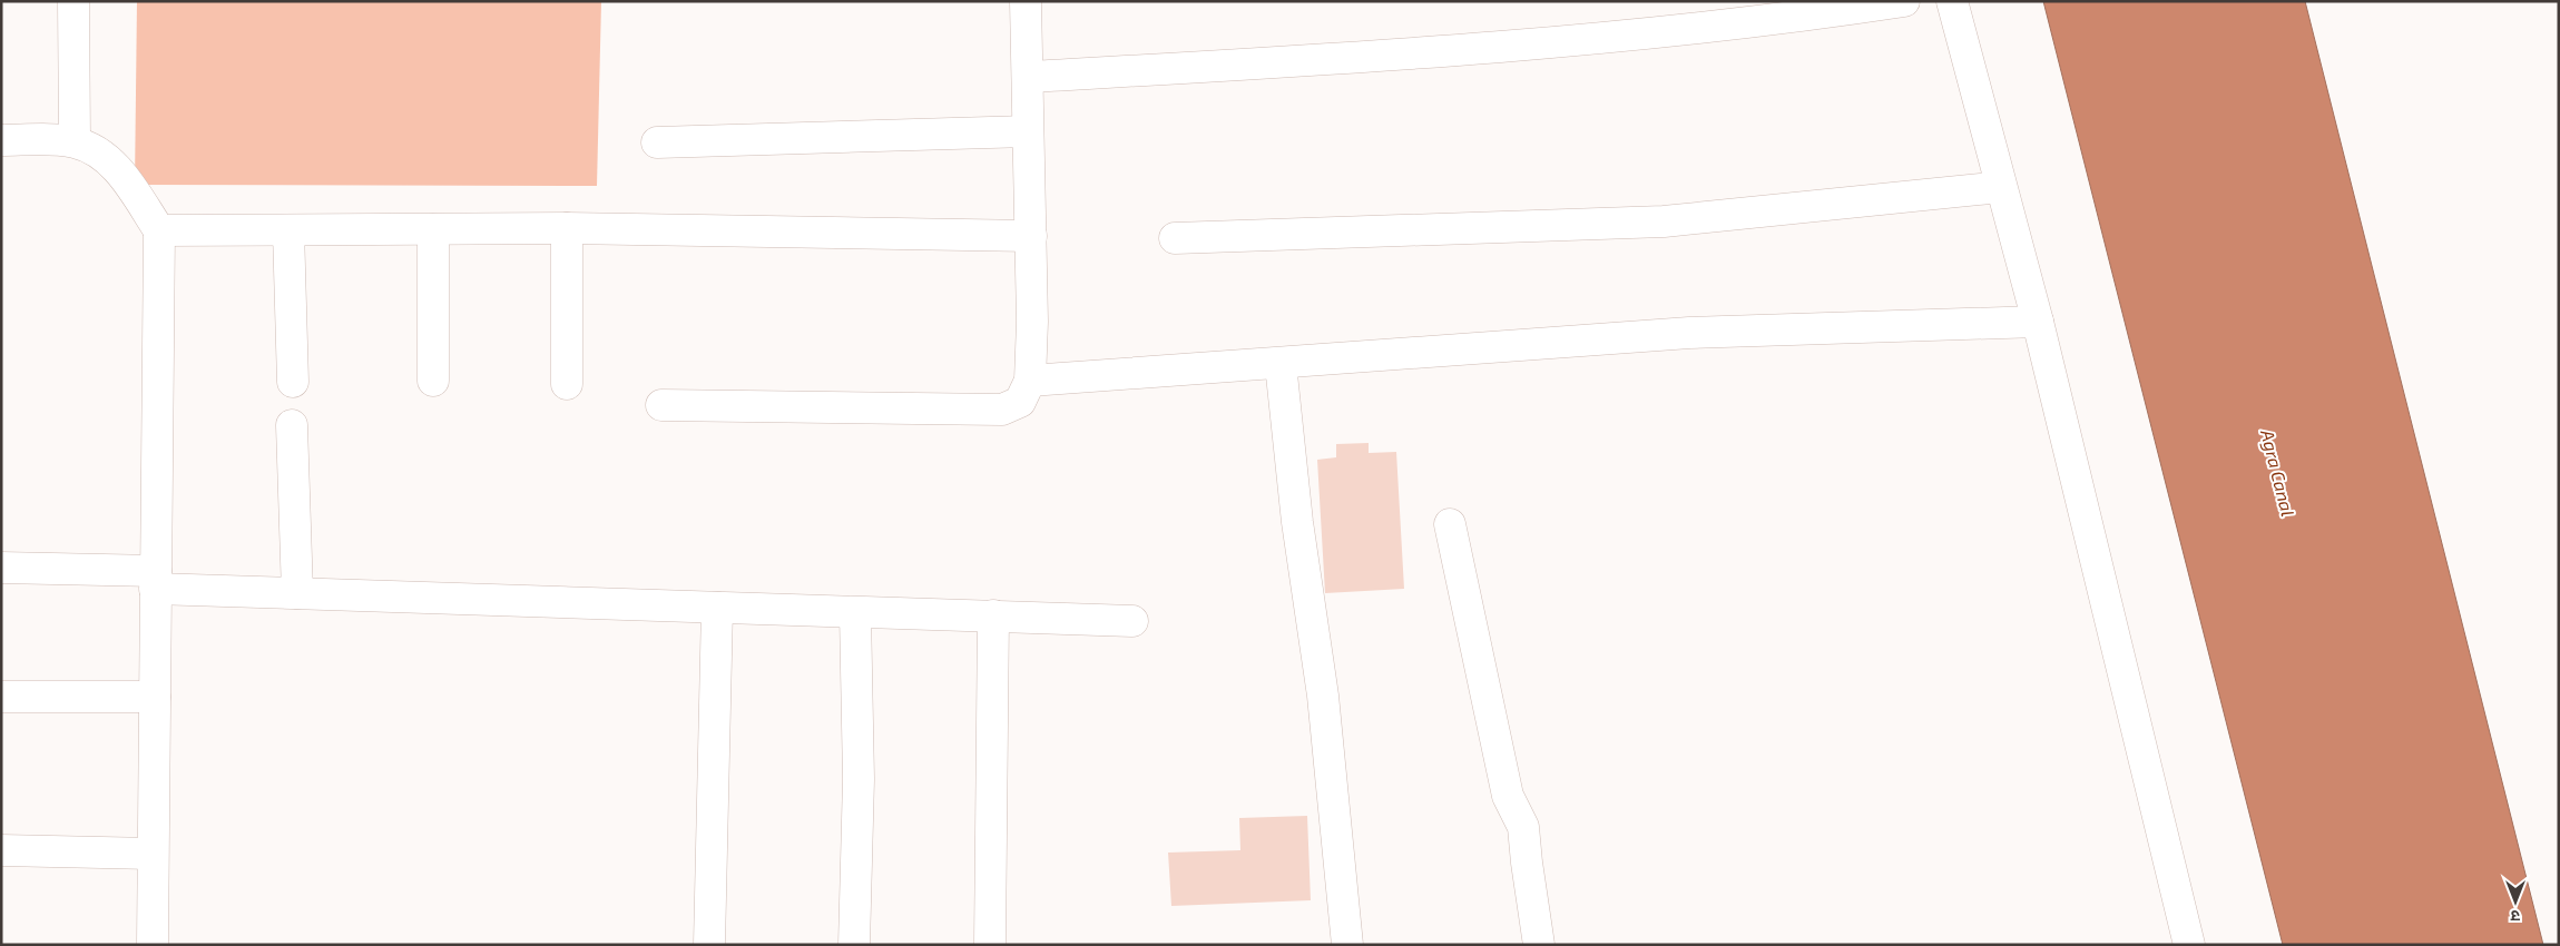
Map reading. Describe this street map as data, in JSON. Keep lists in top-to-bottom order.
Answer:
{
  "water": ["Agra Canal"],
  "north": "bottom"
}
